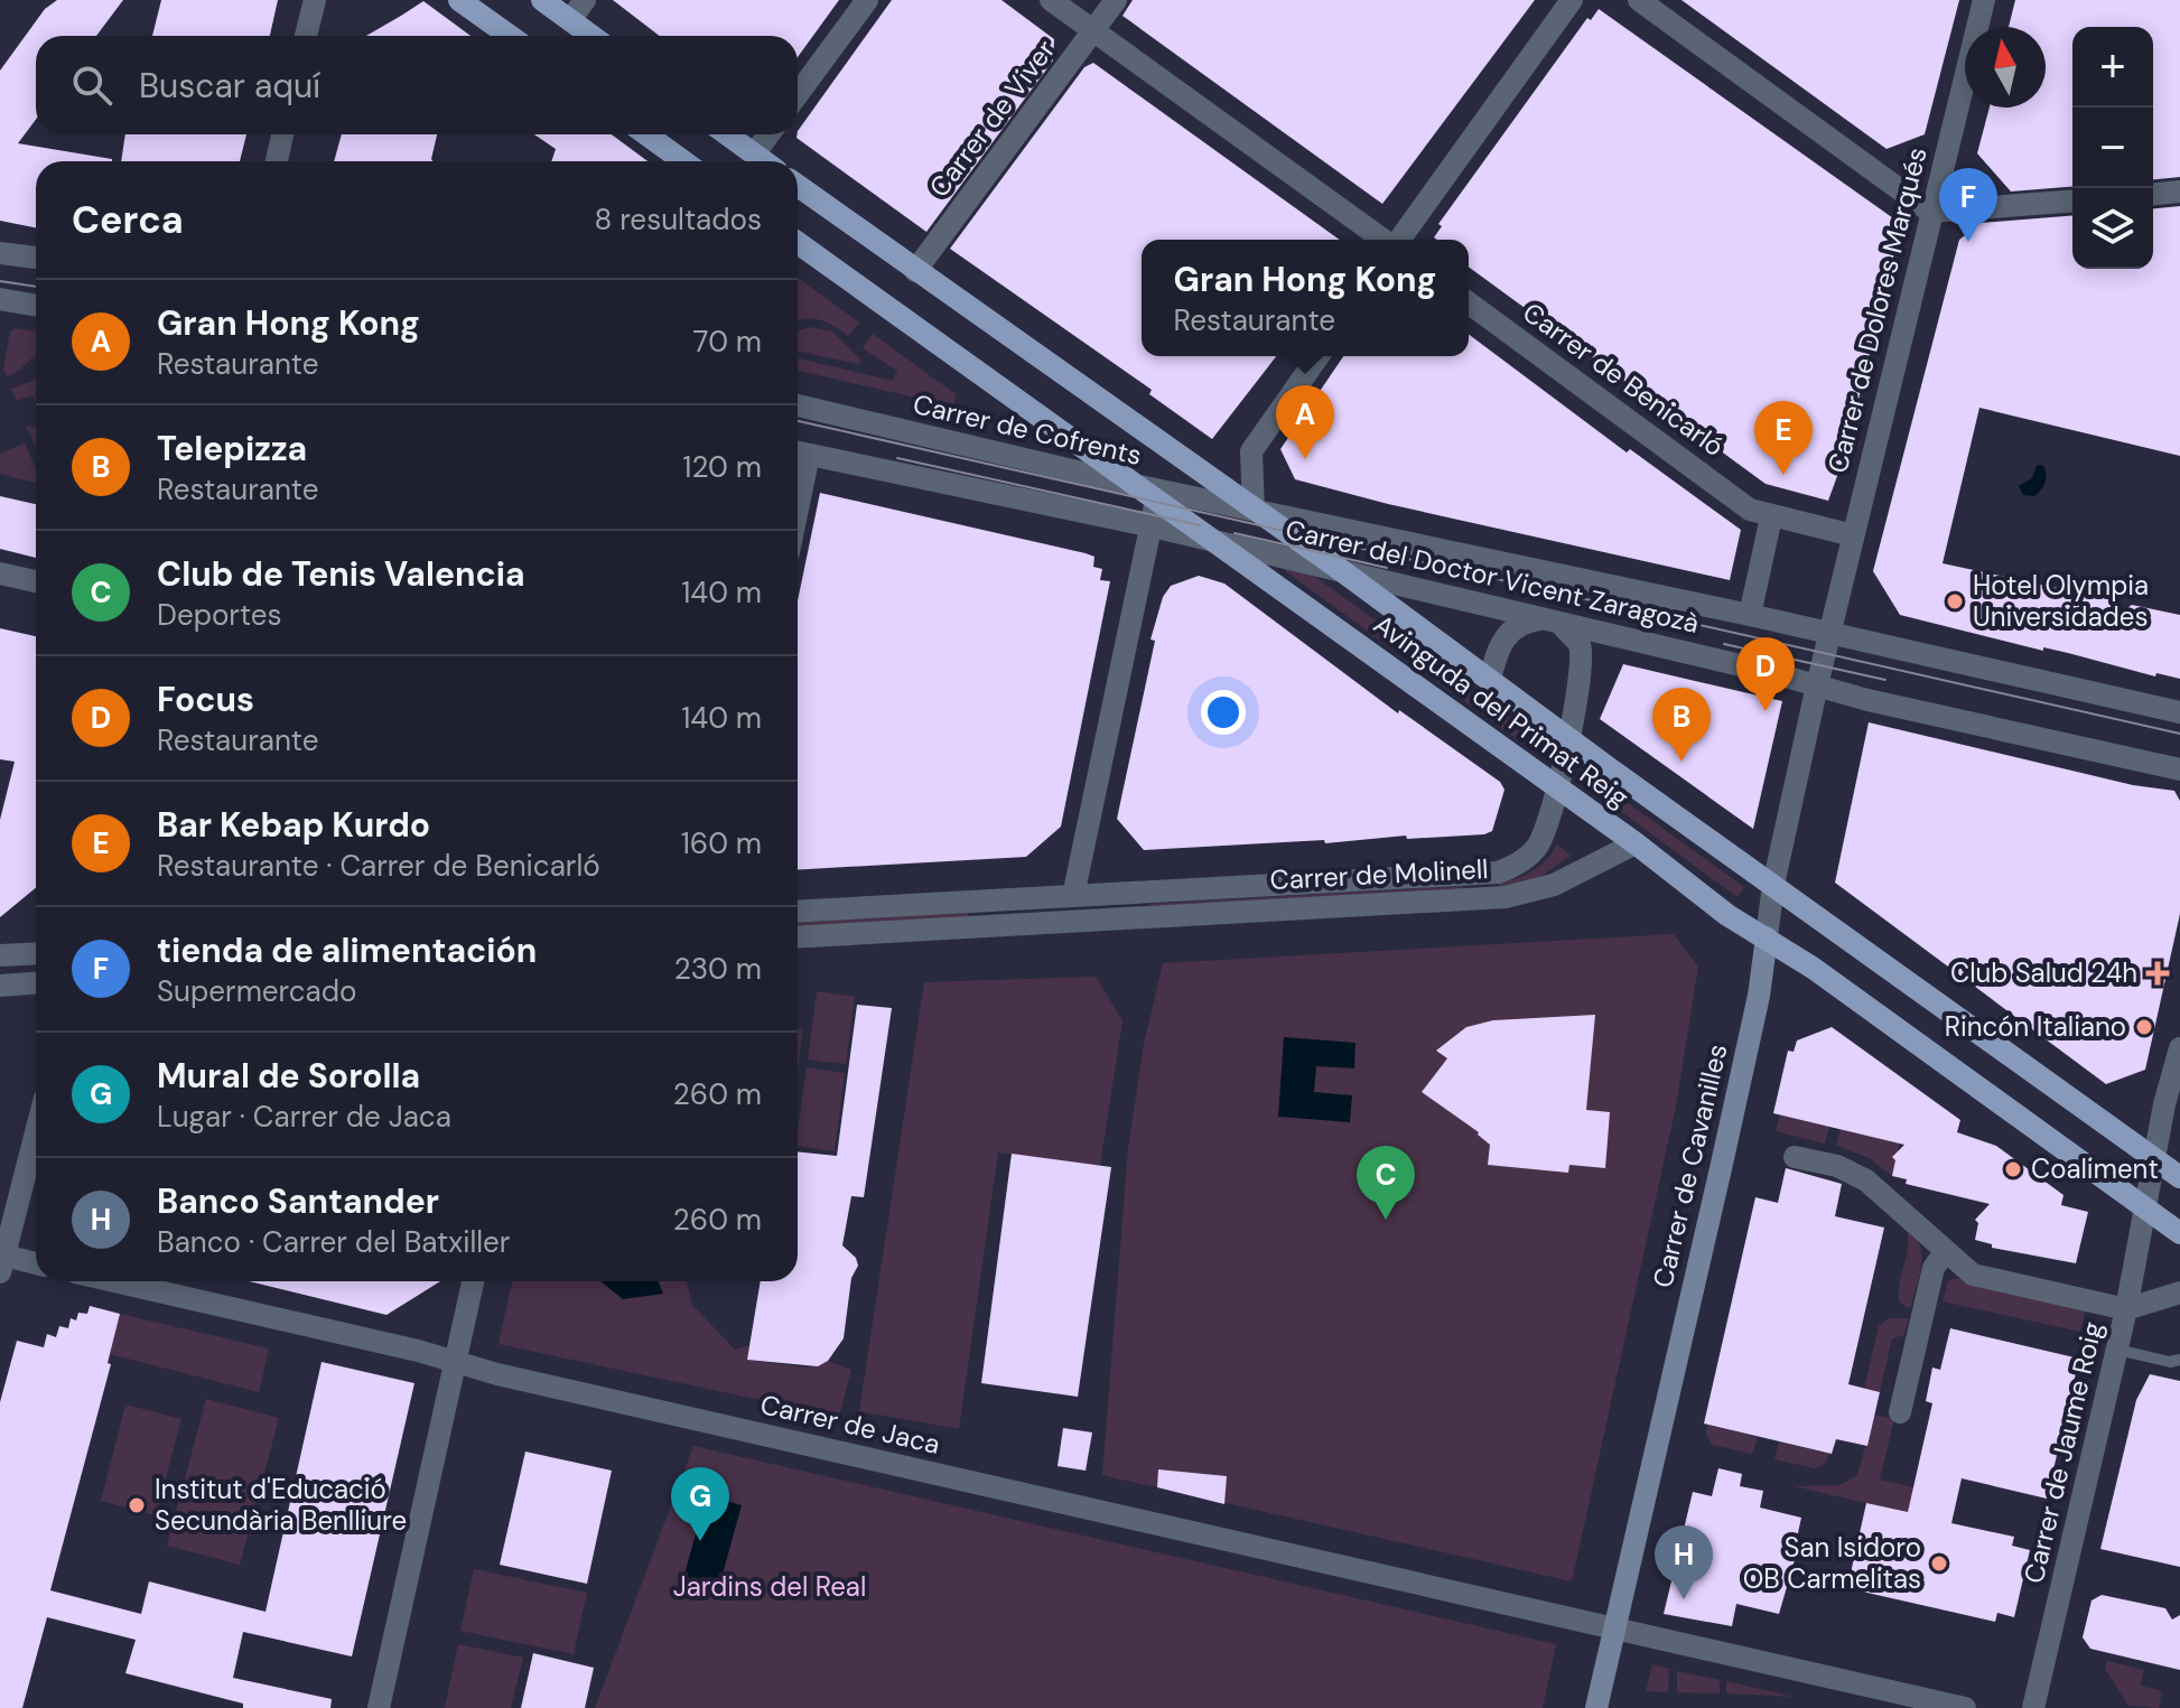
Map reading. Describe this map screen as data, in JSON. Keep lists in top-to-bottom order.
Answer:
{
  "streets": {
    "main road": ["Avinguda del Primat Reig", "Carrer de Cavanilles"],
    "street": [
      "Carrer de Viver",
      "Carrer de Dolores Marqués",
      "Carrer de Benicarló",
      "Carrer de Cofrents",
      "Carrer del Doctor Vicent Zaragozà",
      "Carrer de Molinell",
      "Carrer de Jaca",
      "Carrer de Jaume Roig"
    ]
  },
  "crossings": [
    ["Carrer de Viver", "Avinguda del Primat Reig"],
    ["Carrer de Dolores Marqués", "Carrer de Benicarló"],
    ["Carrer de Dolores Marqués", "Carrer del Doctor Vicent Zaragozà"],
    ["Carrer de Dolores Marqués", "Carrer de Cavanilles"],
    ["Carrer de Cofrents", "Carrer del Doctor Vicent Zaragozà"],
    ["Carrer de Cofrents", "Avinguda del Primat Reig"],
    ["Carrer del Doctor Vicent Zaragozà", "Avinguda del Primat Reig"],
    ["Carrer del Doctor Vicent Zaragozà", "Carrer de Molinell"],
    ["Carrer del Doctor Vicent Zaragozà", "Carrer de Cavanilles"],
    ["Avinguda del Primat Reig", "Carrer de Molinell"],
    ["Avinguda del Primat Reig", "Carrer de Cavanilles"],
    ["Avinguda del Primat Reig", "Carrer de Jaume Roig"],
    ["Carrer de Cavanilles", "Carrer de Jaca"]
  ],
  "parks": ["Jardins del Real"],
  "places": {
    "other": [
      "Hotel Olympia Universidades",
      "Rincón Italiano",
      "Coaliment",
      "Institut d'Educació Secundària Benlliure",
      "San Isidoro OB Carmelitas"
    ],
    "health": ["Club Salud 24h"]
  },
  "north": "top",
  "page": {
    "map_buttons": ["+", "−"],
    "search": "Buscar aquí",
    "heading": ["Cerca", "8 resultados"],
    "pins": [
      "F",
      "A",
      "E",
      "D",
      "B",
      "C",
      "G",
      "H"
    ],
    "popup": ["Gran Hong Kong", "Restaurante"],
    "list": [
      {
        "mark": "A",
        "name": "Gran Hong Kong",
        "note": "Restaurante",
        "value": "70 m"
      },
      {
        "mark": "B",
        "name": "Telepizza",
        "note": "Restaurante",
        "value": "120 m"
      },
      {
        "mark": "C",
        "name": "Club de Tenis Valencia",
        "note": "Deportes",
        "value": "140 m"
      },
      {
        "mark": "D",
        "name": "Focus",
        "note": "Restaurante",
        "value": "140 m"
      },
      {
        "mark": "E",
        "name": "Bar Kebap Kurdo",
        "note": "Restaurante · Carrer de Benicarló",
        "value": "160 m"
      },
      {
        "mark": "F",
        "name": "tienda de alimentación",
        "note": "Supermercado",
        "value": "230 m"
      },
      {
        "mark": "G",
        "name": "Mural de Sorolla",
        "note": "Lugar · Carrer de Jaca",
        "value": "260 m"
      },
      {
        "mark": "H",
        "name": "Banco Santander",
        "note": "Banco · Carrer del Batxiller",
        "value": "260 m"
      }
    ]
  }
}
